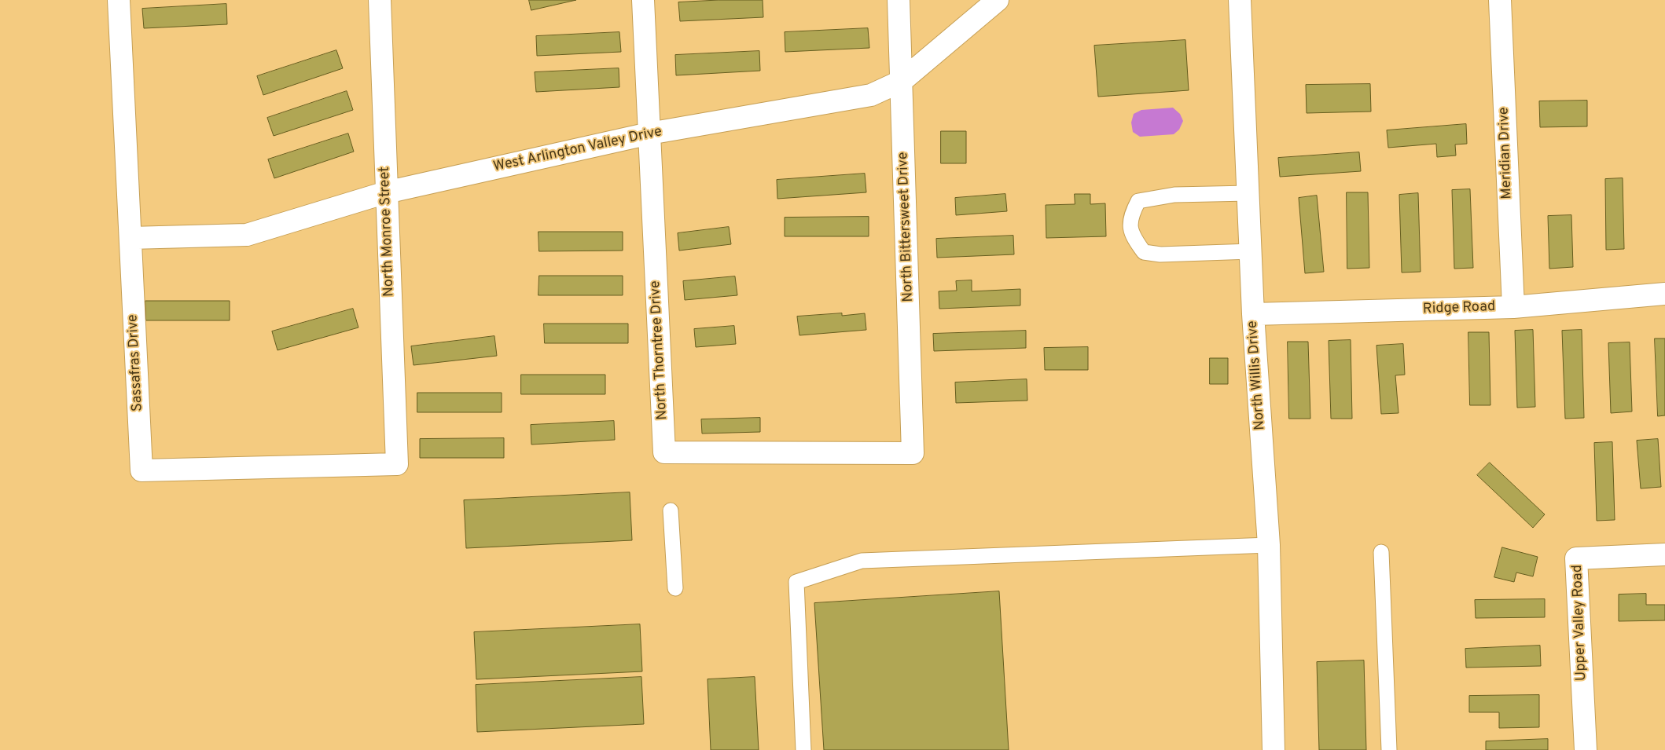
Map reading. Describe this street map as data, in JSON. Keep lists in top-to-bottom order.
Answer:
{
  "streets": {
    "street": [
      "West Arlington Valley Drive",
      "Meridian Drive",
      "North Bittersweet Drive",
      "North Monroe Street",
      "Ridge Road",
      "North Thorntree Drive",
      "Sassafras Drive",
      "North Willis Drive",
      "Upper Valley Road"
    ]
  },
  "crossings": [
    ["West Arlington Valley Drive", "North Bittersweet Drive"],
    ["West Arlington Valley Drive", "North Monroe Street"],
    ["West Arlington Valley Drive", "North Thorntree Drive"],
    ["West Arlington Valley Drive", "Sassafras Drive"],
    ["Meridian Drive", "Ridge Road"],
    ["North Bittersweet Drive", "North Thorntree Drive"],
    ["North Monroe Street", "Sassafras Drive"],
    ["Ridge Road", "North Willis Drive"]
  ]
}
